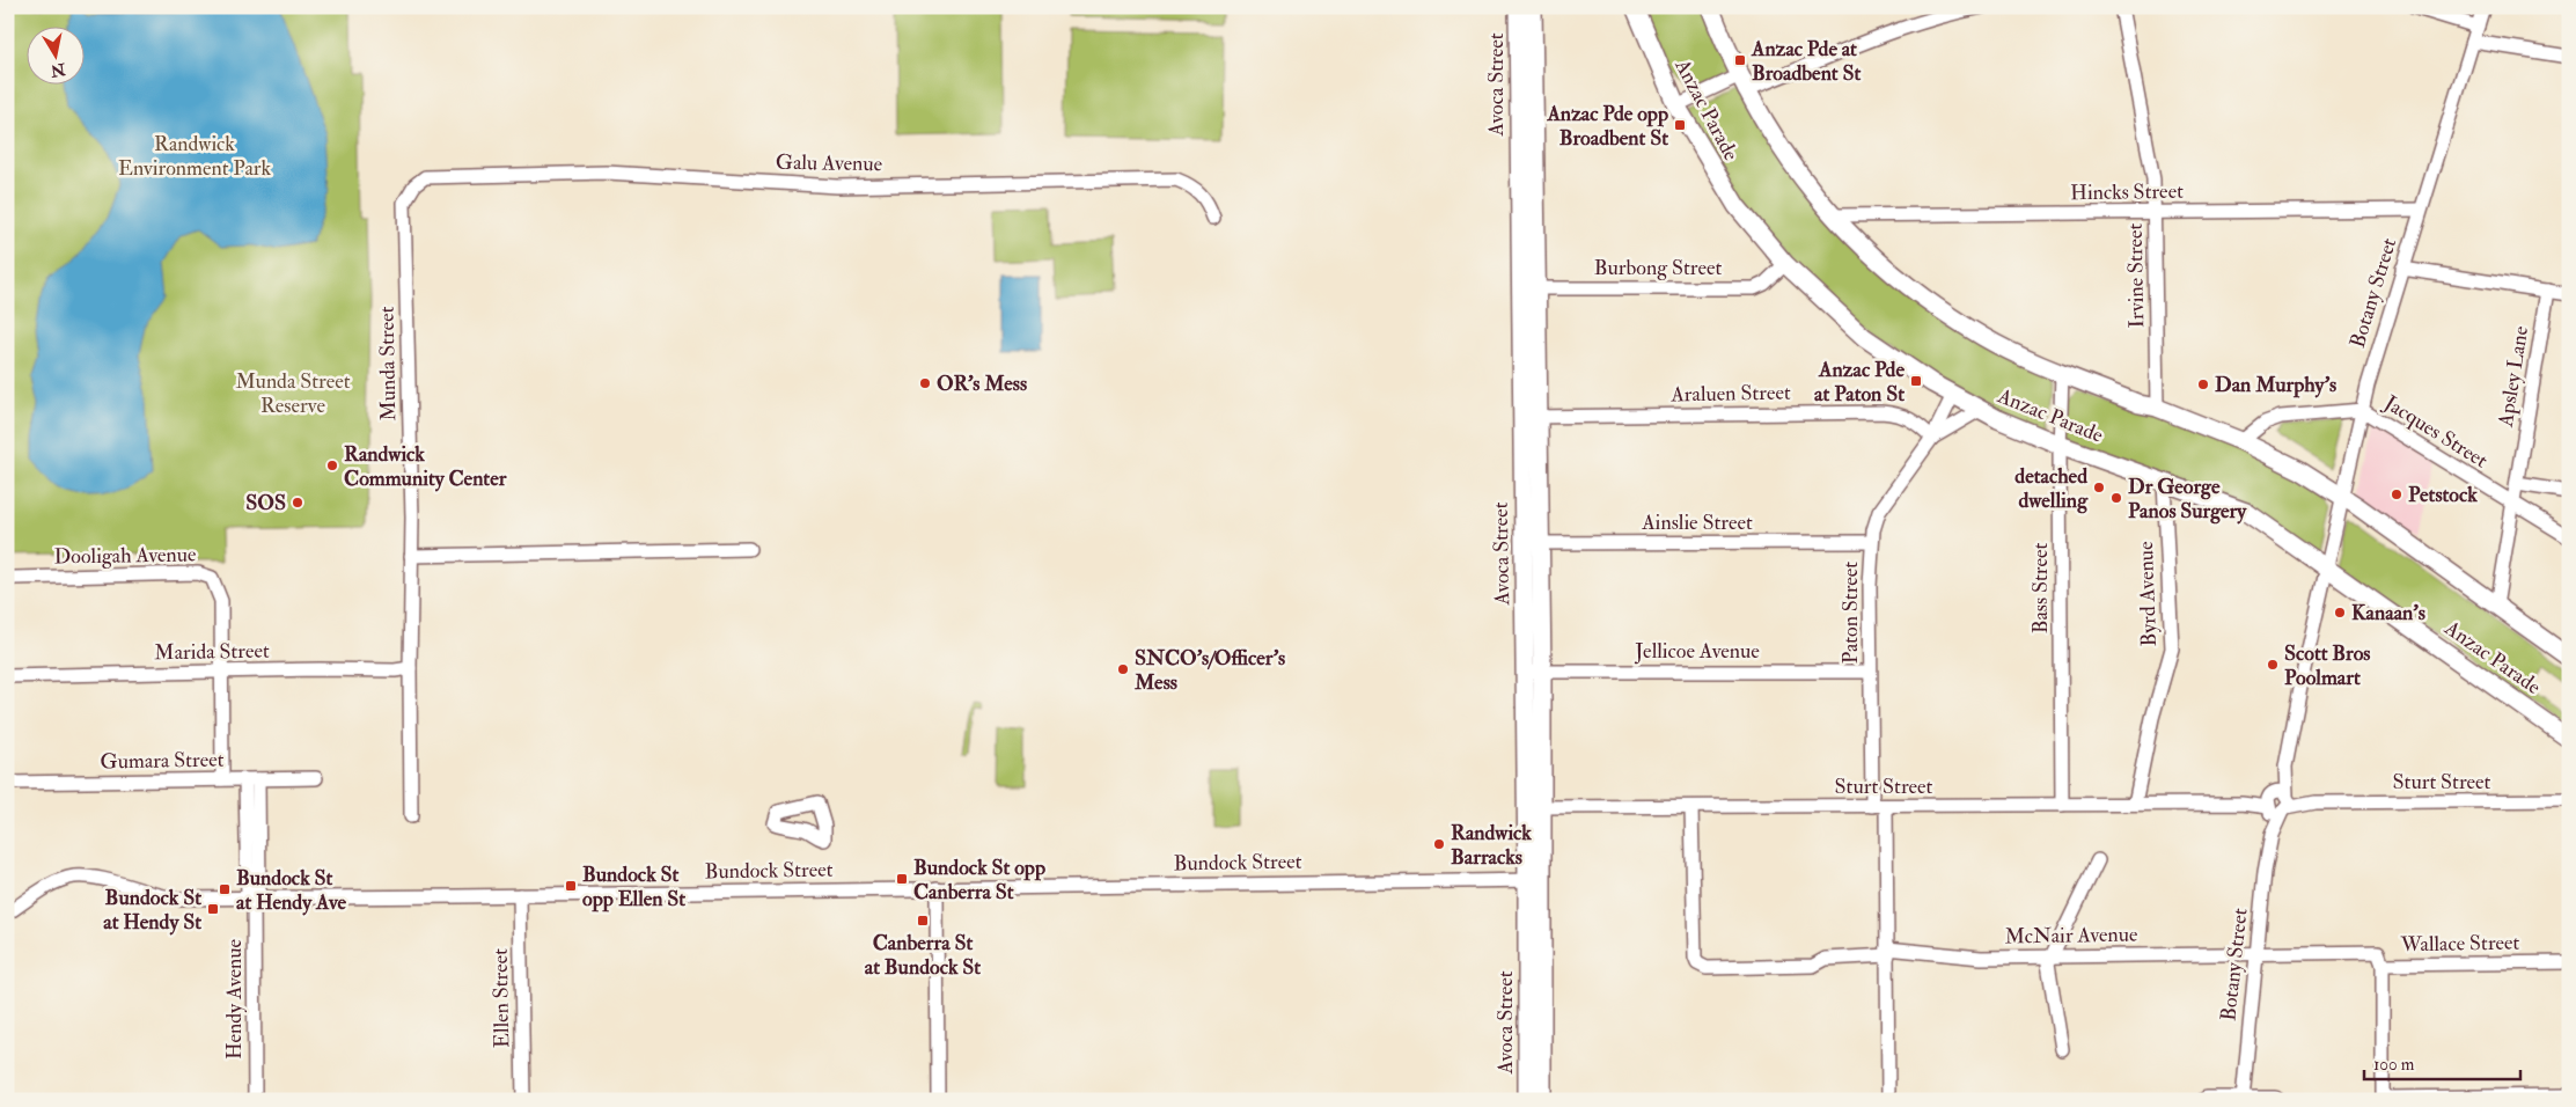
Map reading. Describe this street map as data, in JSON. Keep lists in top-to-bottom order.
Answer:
{
  "streets": {
    "main road": ["Avoca Street", "Anzac Parade"],
    "street": [
      "Galu Avenue",
      "Hincks Street",
      "Burbong Street",
      "Irvine Street",
      "Botany Street",
      "Munda Street",
      "Apsley Lane",
      "Araluen Street",
      "Jacques Street",
      "Ainslie Street",
      "Dooligah Avenue",
      "Bass Street",
      "Byrd Avenue",
      "Paton Street",
      "Jellicoe Avenue",
      "Marida Street",
      "Gumara Street",
      "Sturt Street",
      "Bundock Street",
      "McNair Avenue",
      "Wallace Street",
      "Ellen Street",
      "Hendy Avenue"
    ]
  },
  "crossings": [
    ["Avoca Street", "Burbong Street"],
    ["Avoca Street", "Araluen Street"],
    ["Avoca Street", "Ainslie Street"],
    ["Avoca Street", "Jellicoe Avenue"],
    ["Avoca Street", "Sturt Street"],
    ["Avoca Street", "Bundock Street"],
    ["Anzac Parade", "Burbong Street"],
    ["Anzac Parade", "Botany Street"],
    ["Anzac Parade", "Bass Street"],
    ["Anzac Parade", "Byrd Avenue"],
    ["Anzac Parade", "Paton Street"],
    ["Galu Avenue", "Munda Street"],
    ["Hincks Street", "Irvine Street"],
    ["Hincks Street", "Botany Street"],
    ["Botany Street", "Jacques Street"],
    ["Botany Street", "Sturt Street"],
    ["Botany Street", "McNair Avenue"],
    ["Botany Street", "Wallace Street"],
    ["Munda Street", "Marida Street"],
    ["Apsley Lane", "Jacques Street"],
    ["Araluen Street", "Paton Street"],
    ["Ainslie Street", "Paton Street"],
    ["Dooligah Avenue", "Marida Street"],
    ["Dooligah Avenue", "Gumara Street"],
    ["Bass Street", "Sturt Street"],
    ["Byrd Avenue", "Sturt Street"],
    ["Paton Street", "Jellicoe Avenue"],
    ["Paton Street", "Sturt Street"],
    ["Gumara Street", "Hendy Avenue"],
    ["Sturt Street", "McNair Avenue"],
    ["Bundock Street", "Ellen Street"],
    ["Bundock Street", "Hendy Avenue"],
    ["McNair Avenue", "Wallace Street"]
  ],
  "parks": ["Randwick Environment Park", "Munda Street Reserve"],
  "places": {
    "transit": [
      "Anzac Pde at Broadbent St",
      "Anzac Pde opp Broadbent St",
      "Anzac Pde at Paton St",
      "Bundock St opp Canberra St",
      "Bundock St opp Ellen St",
      "Bundock St at Hendy Ave",
      "Bundock St at Hendy St",
      "Canberra St at Bundock St"
    ],
    "other": [
      "OR's Mess",
      "Dan Murphy's",
      "Randwick Community Center",
      "detached dwelling",
      "Petstock",
      "Dr George Panos Surgery",
      "SOS",
      "Kanaan's",
      "Scott Bros Poolmart",
      "SNCO's/Officer's Mess",
      "Randwick Barracks"
    ]
  },
  "scale_bar": "100 m",
  "north": "bottom"
}
